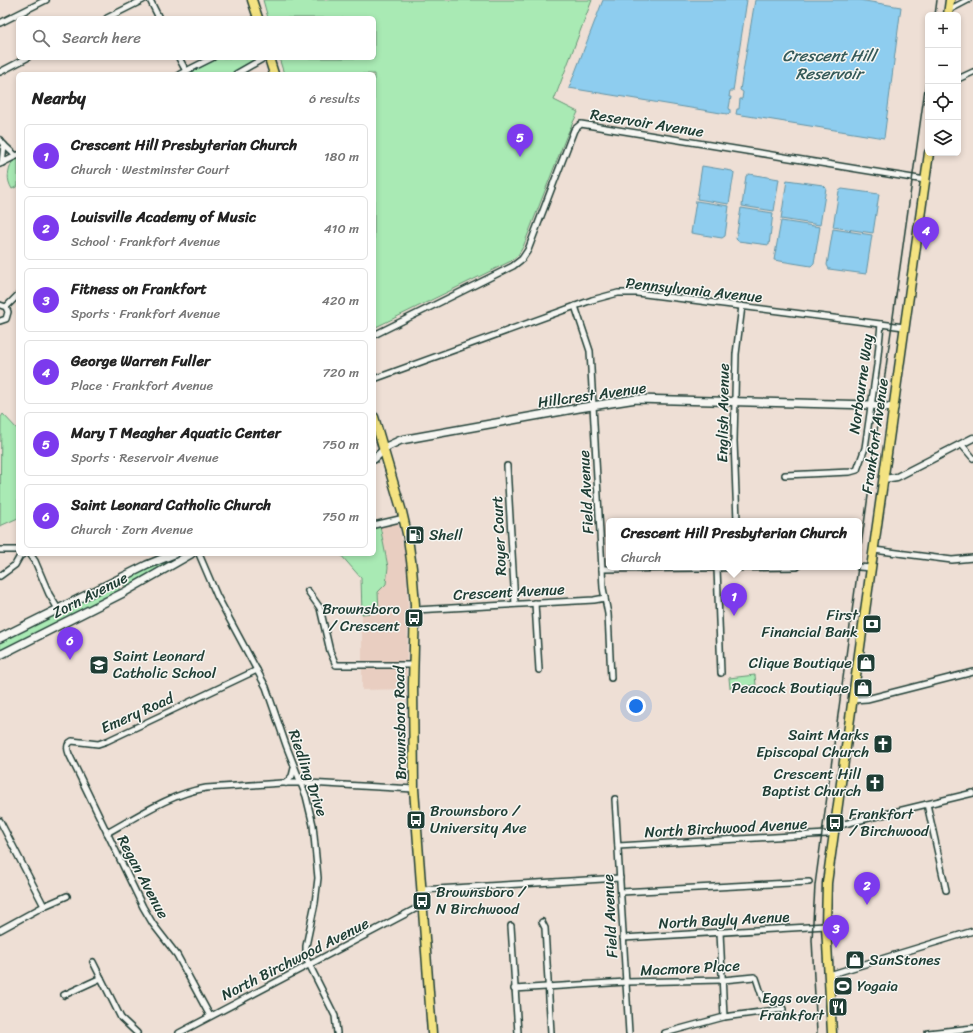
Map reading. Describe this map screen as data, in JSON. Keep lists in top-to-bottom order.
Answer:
{
  "streets": {
    "main road": [
      "Hillcrest Avenue",
      "Frankfort Avenue",
      "Zorn Avenue",
      "Brownsboro Road"
    ],
    "street": [
      "Reservoir Avenue",
      "Pennsylvania Avenue",
      "Norbourne Way",
      "English Avenue",
      "Field Avenue",
      "Royer Court",
      "Crescent Avenue",
      "Emery Road",
      "Riedling Drive",
      "North Birchwood Avenue",
      "Regan Avenue",
      "North Bayly Avenue",
      "Macmore Place"
    ]
  },
  "crossings": [
    ["Reservoir Avenue", "Frankfort Avenue"],
    ["Pennsylvania Avenue", "Norbourne Way"],
    ["Pennsylvania Avenue", "English Avenue"],
    ["Pennsylvania Avenue", "Frankfort Avenue"],
    ["Pennsylvania Avenue", "Field Avenue"],
    ["Norbourne Way", "Hillcrest Avenue"],
    ["Hillcrest Avenue", "English Avenue"],
    ["Hillcrest Avenue", "Frankfort Avenue"],
    ["Hillcrest Avenue", "Field Avenue"],
    ["Hillcrest Avenue", "Brownsboro Road"],
    ["Frankfort Avenue", "North Birchwood Avenue"],
    ["Frankfort Avenue", "North Bayly Avenue"],
    ["Field Avenue", "Crescent Avenue"],
    ["Field Avenue", "North Birchwood Avenue"],
    ["Field Avenue", "North Bayly Avenue"],
    ["Field Avenue", "Macmore Place"],
    ["Royer Court", "Crescent Avenue"],
    ["Crescent Avenue", "Brownsboro Road"],
    ["Emery Road", "Riedling Drive"],
    ["Emery Road", "Regan Avenue"],
    ["Brownsboro Road", "North Birchwood Avenue"],
    ["Riedling Drive", "North Birchwood Avenue"],
    ["North Birchwood Avenue", "Regan Avenue"]
  ],
  "water": ["Crescent Hill Reservoir"],
  "places": {
    "fuel station": ["Shell"],
    "bus stop": [
      "Brownsboro / Crescent",
      "Brownsboro / University Ave",
      "Frankfort / Birchwood",
      "Brownsboro / N Birchwood"
    ],
    "bank": ["First Financial Bank"],
    "shop": ["Clique Boutique", "Peacock Boutique", "SunStones"],
    "school or university": ["Saint Leonard Catholic School"],
    "church": ["Saint Marks Episcopal Church", "Crescent Hill Baptist Church"],
    "sports": ["Yogaia"],
    "restaurant": ["Eggs over Frankfort"]
  },
  "page": {
    "map_buttons": ["+", "−"],
    "search": "Search here",
    "heading": ["Nearby", "6 results"],
    "pins": [
      "5",
      "4",
      "1",
      "6",
      "2",
      "3"
    ],
    "list": [
      {
        "mark": "1",
        "name": "Crescent Hill Presbyterian Church",
        "note": "Church · Westminster Court",
        "value": "180 m"
      },
      {
        "mark": "2",
        "name": "Louisville Academy of Music",
        "note": "School · Frankfort Avenue",
        "value": "410 m"
      },
      {
        "mark": "3",
        "name": "Fitness on Frankfort",
        "note": "Sports · Frankfort Avenue",
        "value": "420 m"
      },
      {
        "mark": "4",
        "name": "George Warren Fuller",
        "note": "Place · Frankfort Avenue",
        "value": "720 m"
      },
      {
        "mark": "5",
        "name": "Mary T Meagher Aquatic Center",
        "note": "Sports · Reservoir Avenue",
        "value": "750 m"
      },
      {
        "mark": "6",
        "name": "Saint Leonard Catholic Church",
        "note": "Church · Zorn Avenue",
        "value": "750 m"
      }
    ],
    "popup": ["Crescent Hill Presbyterian Church", "Church"]
  }
}
